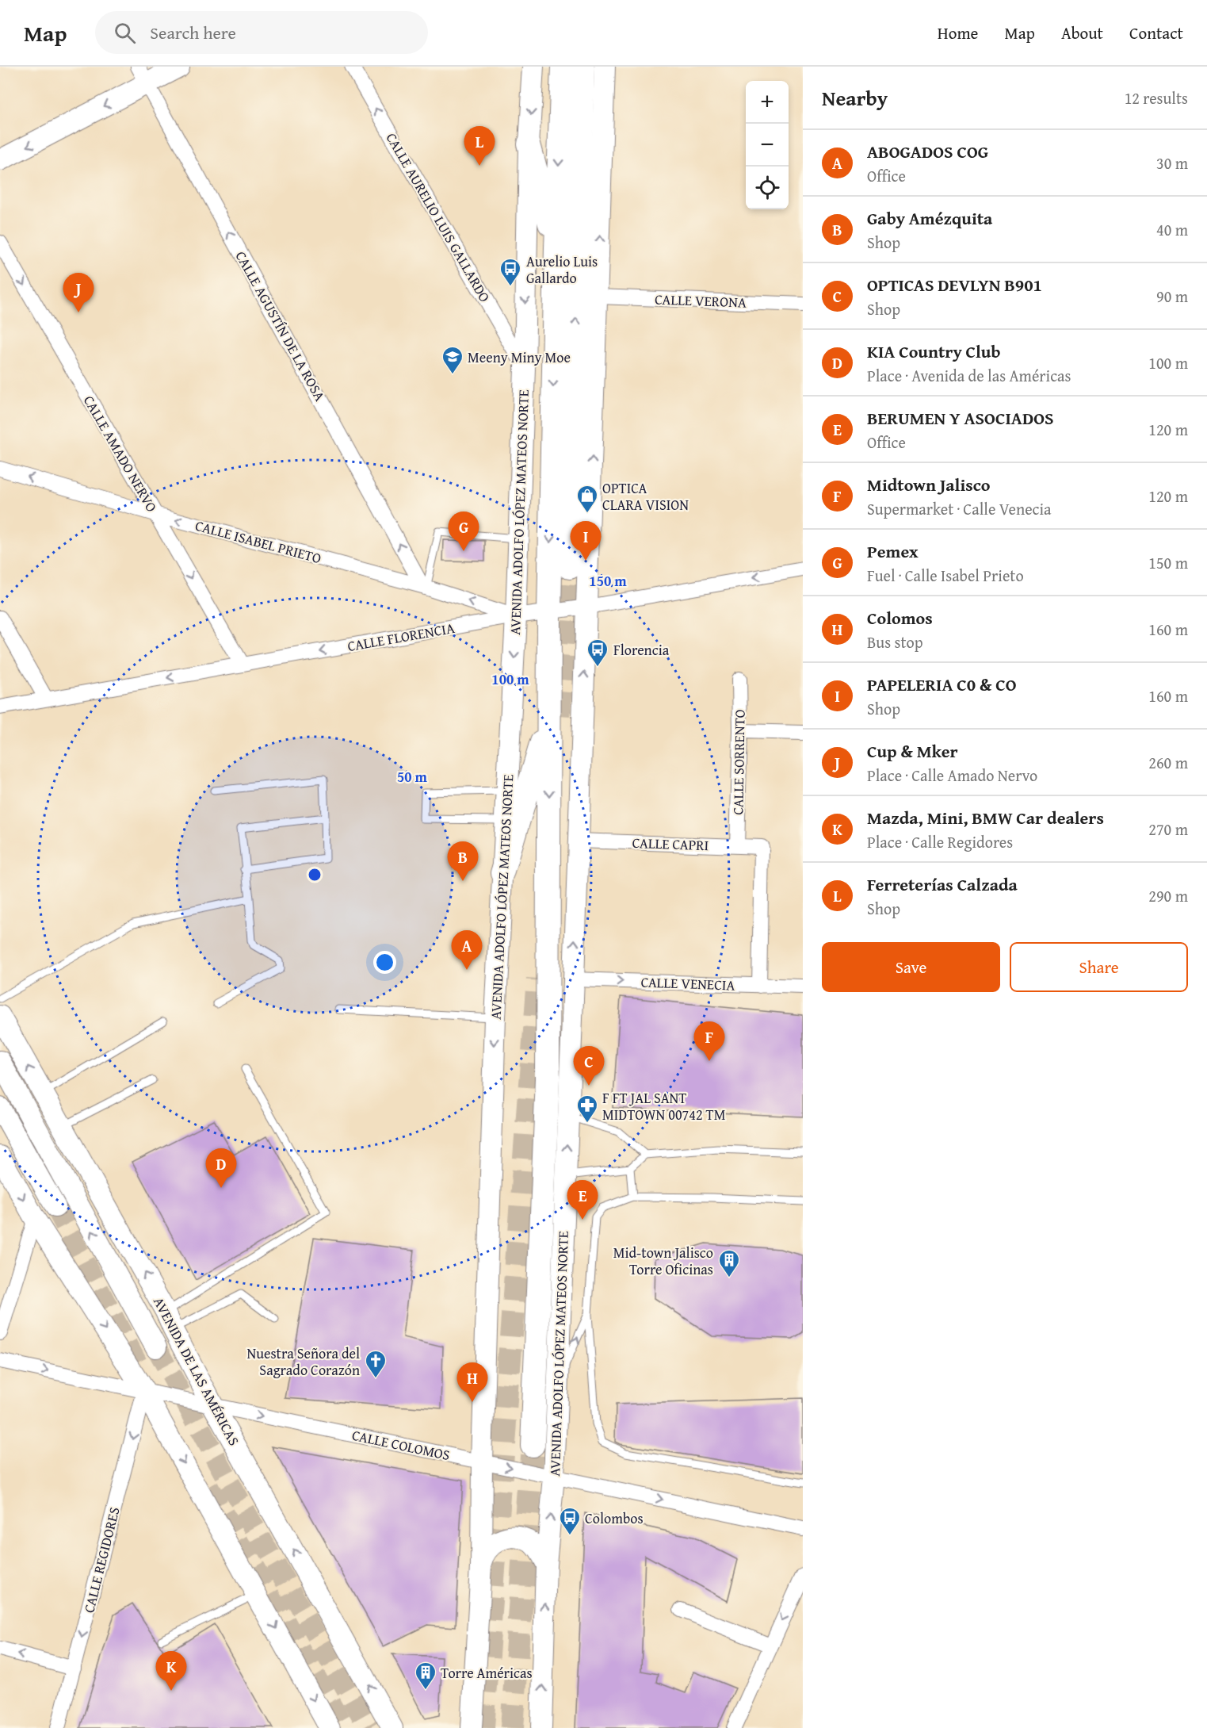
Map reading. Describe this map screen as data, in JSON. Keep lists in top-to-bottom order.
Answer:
{
  "streets": {
    "main road": ["AVENIDA ADOLFO LÓPEZ MATEOS NORTE", "AVENIDA DE LAS AMÉRICAS"],
    "street": [
      "CALLE AURELIO LUIS GALLARDO",
      "CALLE VERONA",
      "CALLE AGUSTÍN DE LA ROSA",
      "CALLE AMADO NERVO",
      "CALLE ISABEL PRIETO",
      "CALLE FLORENCIA",
      "CALLE SORRENTO",
      "CALLE CAPRI",
      "CALLE VENECIA",
      "CALLE COLOMOS",
      "CALLE REGIDORES"
    ]
  },
  "crossings": [
    ["CALLE AURELIO LUIS GALLARDO", "AVENIDA ADOLFO LÓPEZ MATEOS NORTE"],
    ["CALLE VERONA", "AVENIDA ADOLFO LÓPEZ MATEOS NORTE"],
    ["CALLE AGUSTÍN DE LA ROSA", "CALLE ISABEL PRIETO"],
    ["CALLE AMADO NERVO", "CALLE ISABEL PRIETO"],
    ["CALLE AMADO NERVO", "CALLE FLORENCIA"],
    ["AVENIDA ADOLFO LÓPEZ MATEOS NORTE", "CALLE ISABEL PRIETO"],
    ["AVENIDA ADOLFO LÓPEZ MATEOS NORTE", "CALLE FLORENCIA"],
    ["AVENIDA ADOLFO LÓPEZ MATEOS NORTE", "CALLE CAPRI"],
    ["AVENIDA ADOLFO LÓPEZ MATEOS NORTE", "CALLE VENECIA"],
    ["AVENIDA ADOLFO LÓPEZ MATEOS NORTE", "CALLE COLOMOS"],
    ["CALLE ISABEL PRIETO", "CALLE FLORENCIA"],
    ["CALLE SORRENTO", "CALLE CAPRI"],
    ["CALLE CAPRI", "CALLE VENECIA"],
    ["AVENIDA DE LAS AMÉRICAS", "CALLE COLOMOS"],
    ["CALLE COLOMOS", "CALLE REGIDORES"]
  ],
  "one_way": [
    "CALLE AURELIO LUIS GALLARDO",
    "CALLE AGUSTÍN DE LA ROSA",
    "CALLE AMADO NERVO",
    "CALLE ISABEL PRIETO",
    "CALLE FLORENCIA",
    "CALLE VENECIA",
    "CALLE COLOMOS",
    "CALLE REGIDORES"
  ],
  "places": {
    "bus stop": ["Aurelio Luis Gallardo", "Florencia", "Colombos"],
    "school or university": ["Meeny Miny Moe"],
    "shop": ["OPTICA CLARA VISION"],
    "pharmacy": ["F FT JAL SANT MIDTOWN 00742 TM"],
    "building": ["Mid-town Jalisco Torre Oficinas", "Torre Américas"],
    "church": ["Nuestra Señora del Sagrado Corazón"]
  },
  "page": {
    "header": "Map",
    "search": "Search here",
    "nav": [
      "Home",
      "Map",
      "About",
      "Contact"
    ],
    "heading": ["Nearby", "12 results"],
    "map_buttons": ["+", "−"],
    "pins": [
      "L",
      "J",
      "G",
      "I",
      "B",
      "A",
      "F",
      "C",
      "D",
      "E",
      "H",
      "K"
    ],
    "list": [
      {
        "mark": "A",
        "name": "ABOGADOS COG",
        "note": "Office",
        "value": "30 m"
      },
      {
        "mark": "B",
        "name": "Gaby Amézquita",
        "note": "Shop",
        "value": "40 m"
      },
      {
        "mark": "C",
        "name": "OPTICAS DEVLYN B901",
        "note": "Shop",
        "value": "90 m"
      },
      {
        "mark": "D",
        "name": "KIA Country Club",
        "note": "Place · Avenida de las Américas",
        "value": "100 m"
      },
      {
        "mark": "E",
        "name": "BERUMEN Y ASOCIADOS",
        "note": "Office",
        "value": "120 m"
      },
      {
        "mark": "F",
        "name": "Midtown Jalisco",
        "note": "Supermarket · Calle Venecia",
        "value": "120 m"
      },
      {
        "mark": "G",
        "name": "Pemex",
        "note": "Fuel · Calle Isabel Prieto",
        "value": "150 m"
      },
      {
        "mark": "H",
        "name": "Colomos",
        "note": "Bus stop",
        "value": "160 m"
      },
      {
        "mark": "I",
        "name": "PAPELERIA C0 & CO",
        "note": "Shop",
        "value": "160 m"
      },
      {
        "mark": "J",
        "name": "Cup & Mker",
        "note": "Place · Calle Amado Nervo",
        "value": "260 m"
      },
      {
        "mark": "K",
        "name": "Mazda, Mini, BMW Car dealers",
        "note": "Place · Calle Regidores",
        "value": "270 m"
      },
      {
        "mark": "L",
        "name": "Ferreterías Calzada",
        "note": "Shop",
        "value": "290 m"
      }
    ],
    "buttons": ["Save", "Share"]
  },
  "rings": ["150 m", "100 m", "50 m"]
}
